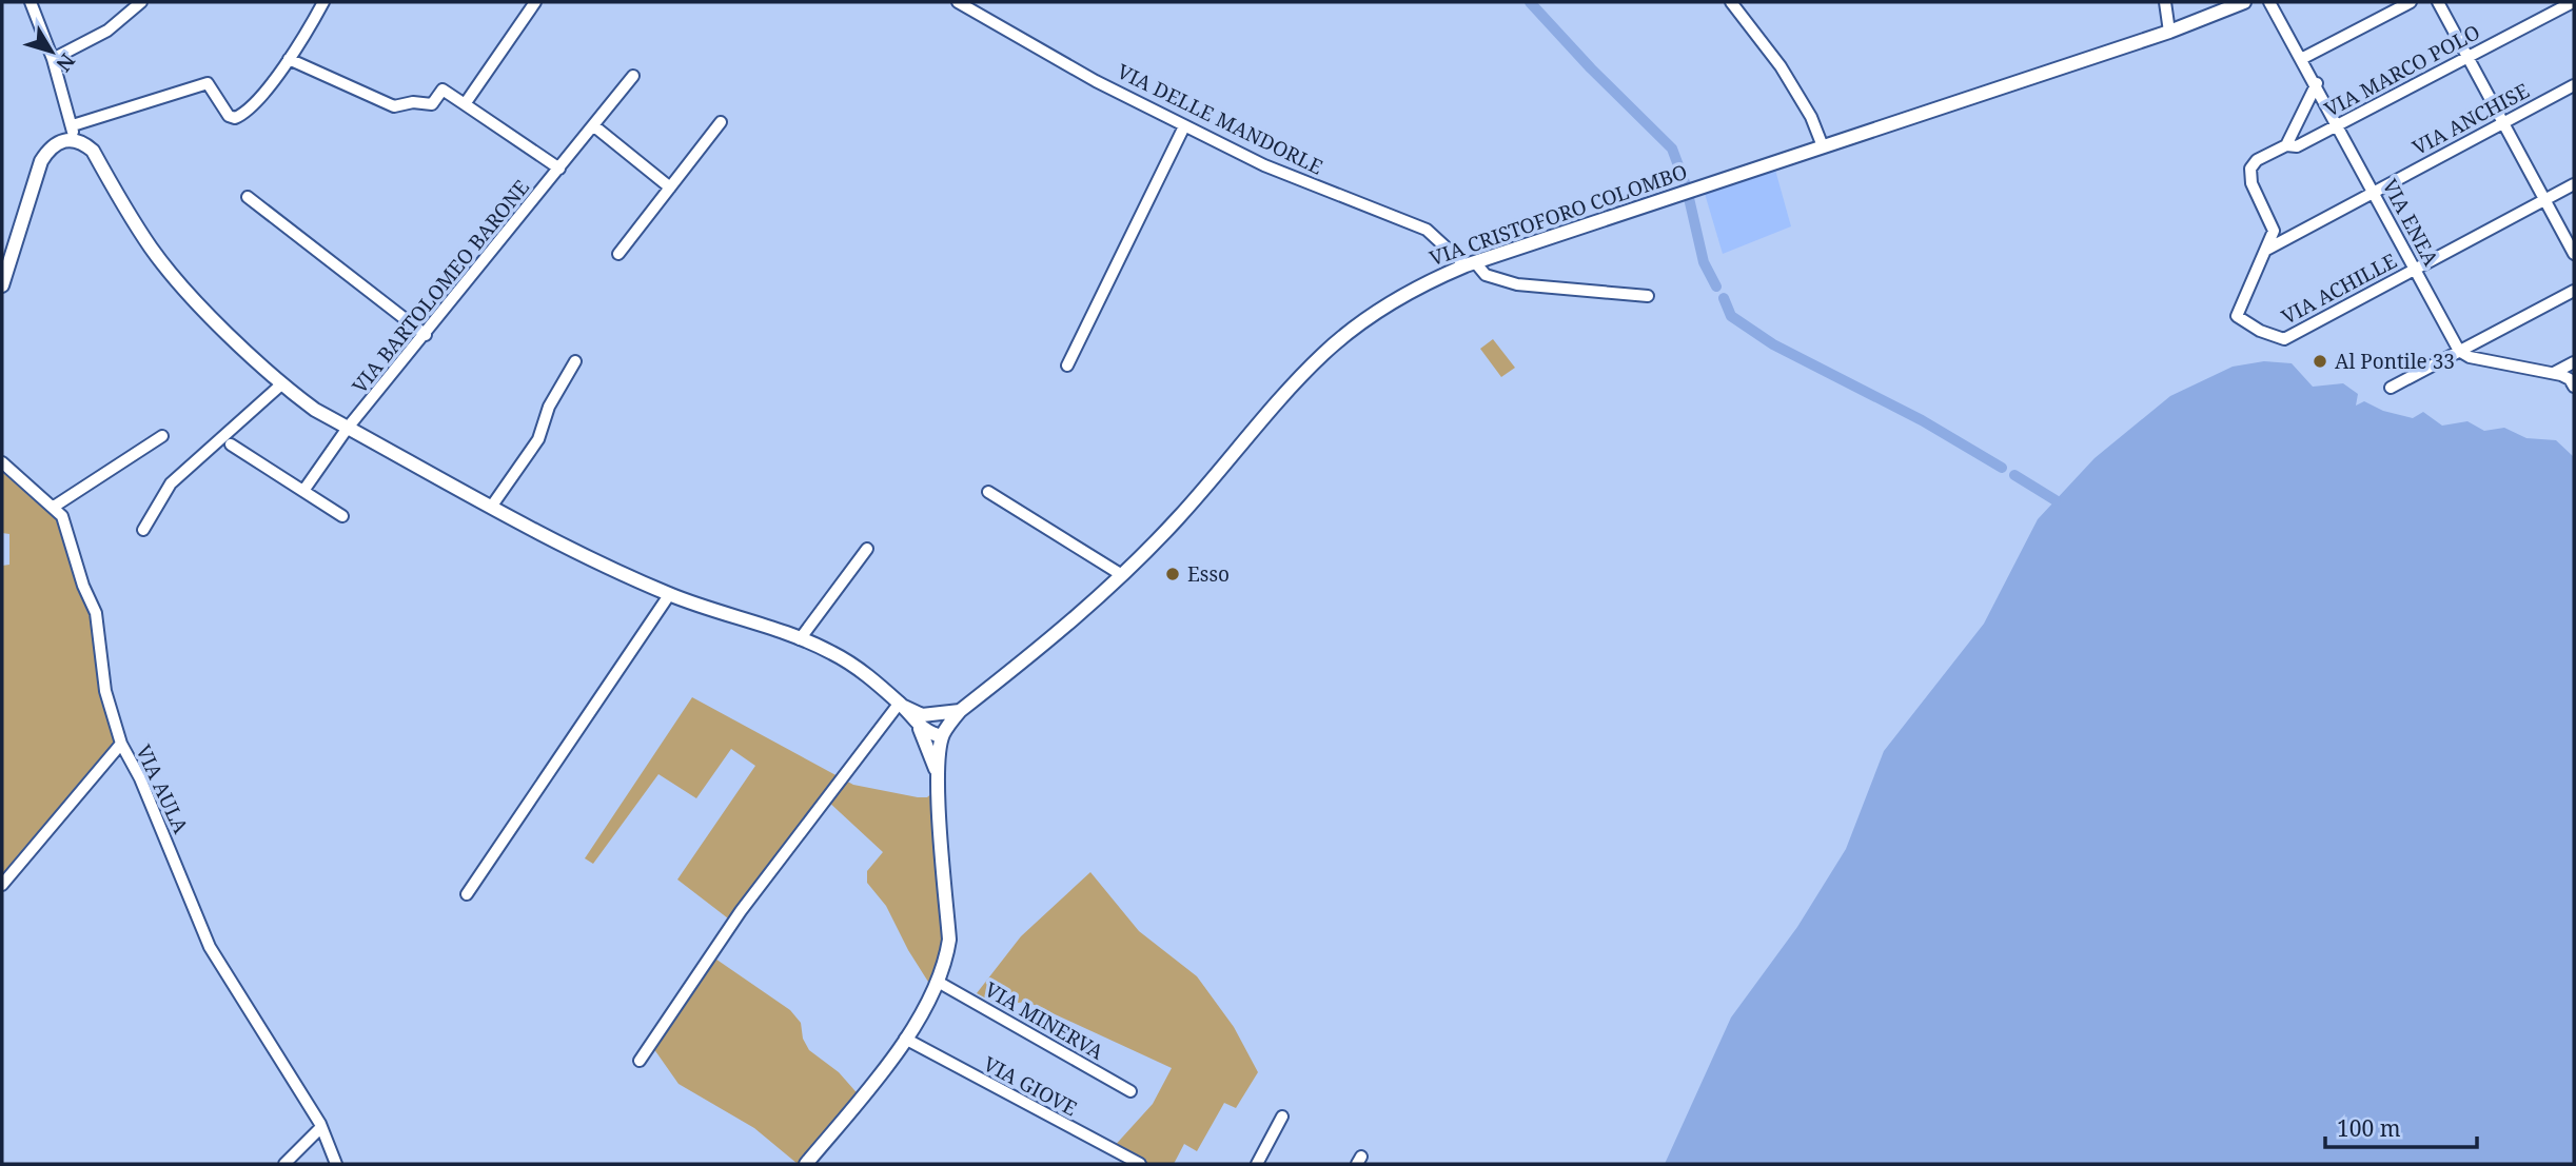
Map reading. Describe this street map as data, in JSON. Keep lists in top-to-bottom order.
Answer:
{
  "streets": {
    "main road": ["VIA CRISTOFORO COLOMBO"],
    "street": [
      "VIA MARCO POLO",
      "VIA DELLE MANDORLE",
      "VIA ANCHISE",
      "VIA ENEA",
      "VIA BARTOLOMEO BARONE",
      "VIA ACHILLE",
      "VIA AULA",
      "VIA MINERVA",
      "VIA GIOVE"
    ]
  },
  "crossings": [
    ["VIA MARCO POLO", "VIA ANCHISE"],
    ["VIA MARCO POLO", "VIA ENEA"],
    ["VIA MARCO POLO", "VIA ACHILLE"],
    ["VIA DELLE MANDORLE", "VIA CRISTOFORO COLOMBO"],
    ["VIA ANCHISE", "VIA ENEA"],
    ["VIA ANCHISE", "VIA ACHILLE"],
    ["VIA ENEA", "VIA ACHILLE"]
  ],
  "places": ["Al Pontile 33", "Esso"],
  "scale_bar": "100 m",
  "north": "bottom right"
}
